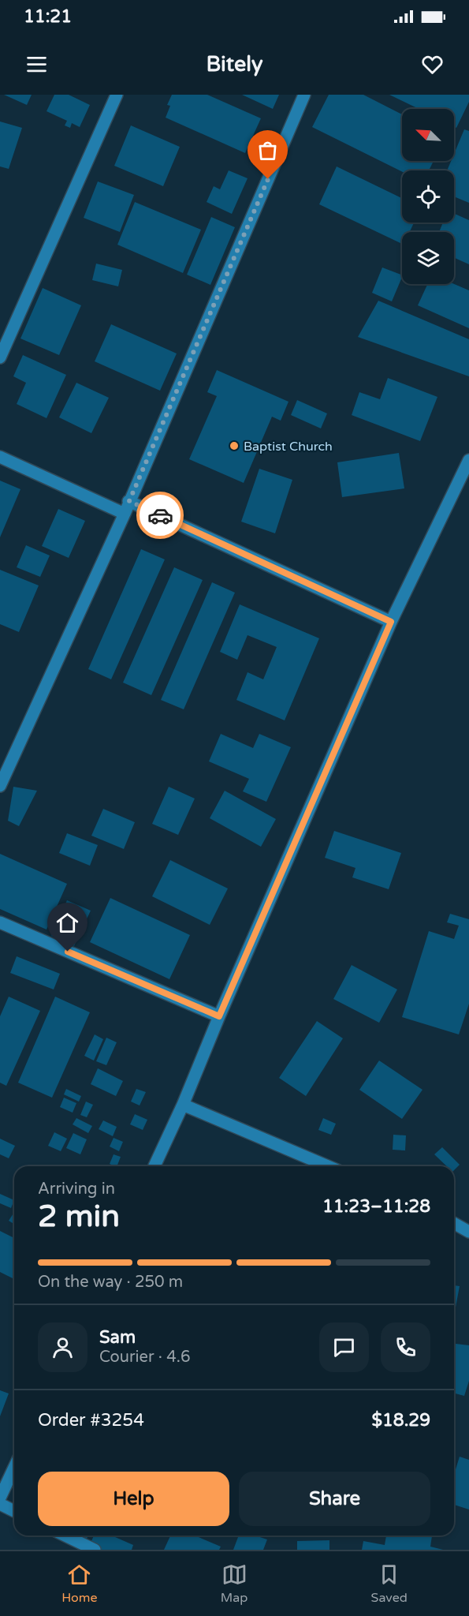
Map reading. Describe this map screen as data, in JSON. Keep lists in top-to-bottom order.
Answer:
{
  "places": ["Baptist Church"],
  "north": "top left",
  "page": {
    "status": "11:21",
    "header": "Bitely",
    "heading": ["2 min", "Arriving in", "11:23–11:28"],
    "panel": [
      "Sam",
      "Courier · 4.6",
      "Order #3254",
      "$18.29"
    ],
    "bar": "On the way · 250 m",
    "buttons": ["Help", "Share"],
    "tabs": ["Home", "Map", "Saved"]
  }
}
